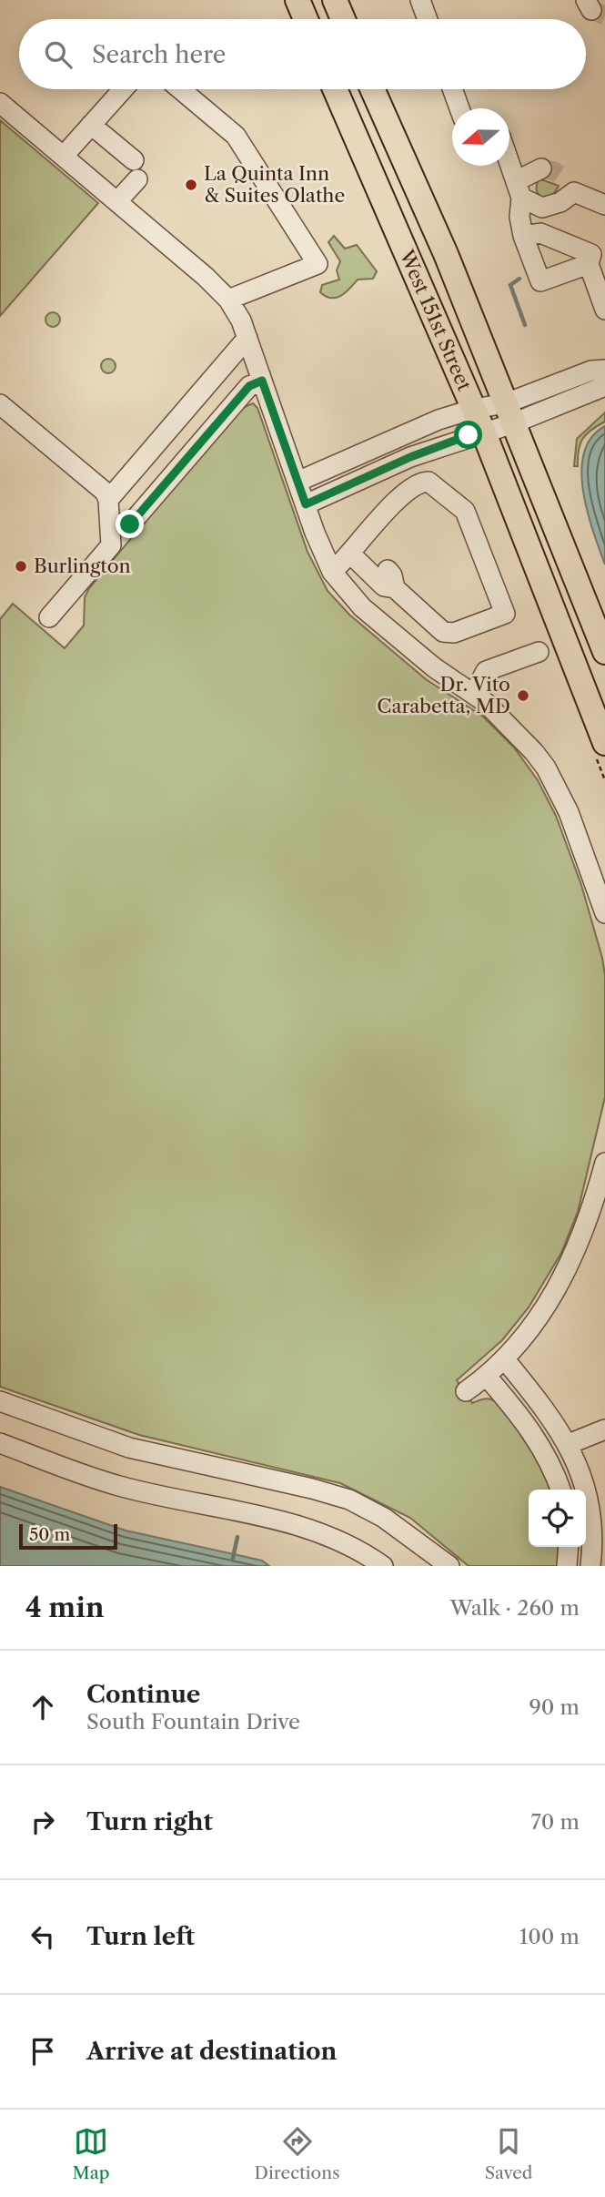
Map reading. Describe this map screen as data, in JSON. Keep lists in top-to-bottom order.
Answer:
{
  "streets": {
    "main road": ["West 151st Street"]
  },
  "places": ["La Quinta Inn & Suites Olathe", "Burlington", "Dr. Vito Carabetta, MD"],
  "scale_bar": "50 m",
  "north": "left",
  "page": {
    "search": "Search here",
    "scale": "50 m",
    "heading": ["4 min", "Walk · 260 m"],
    "list": [
      ["Continue", "South Fountain Drive", "90 m"],
      ["Turn right", "70 m"],
      ["Turn left", "100 m"],
      "Arrive at destination"
    ],
    "nav": ["Map", "Directions", "Saved"]
  }
}
